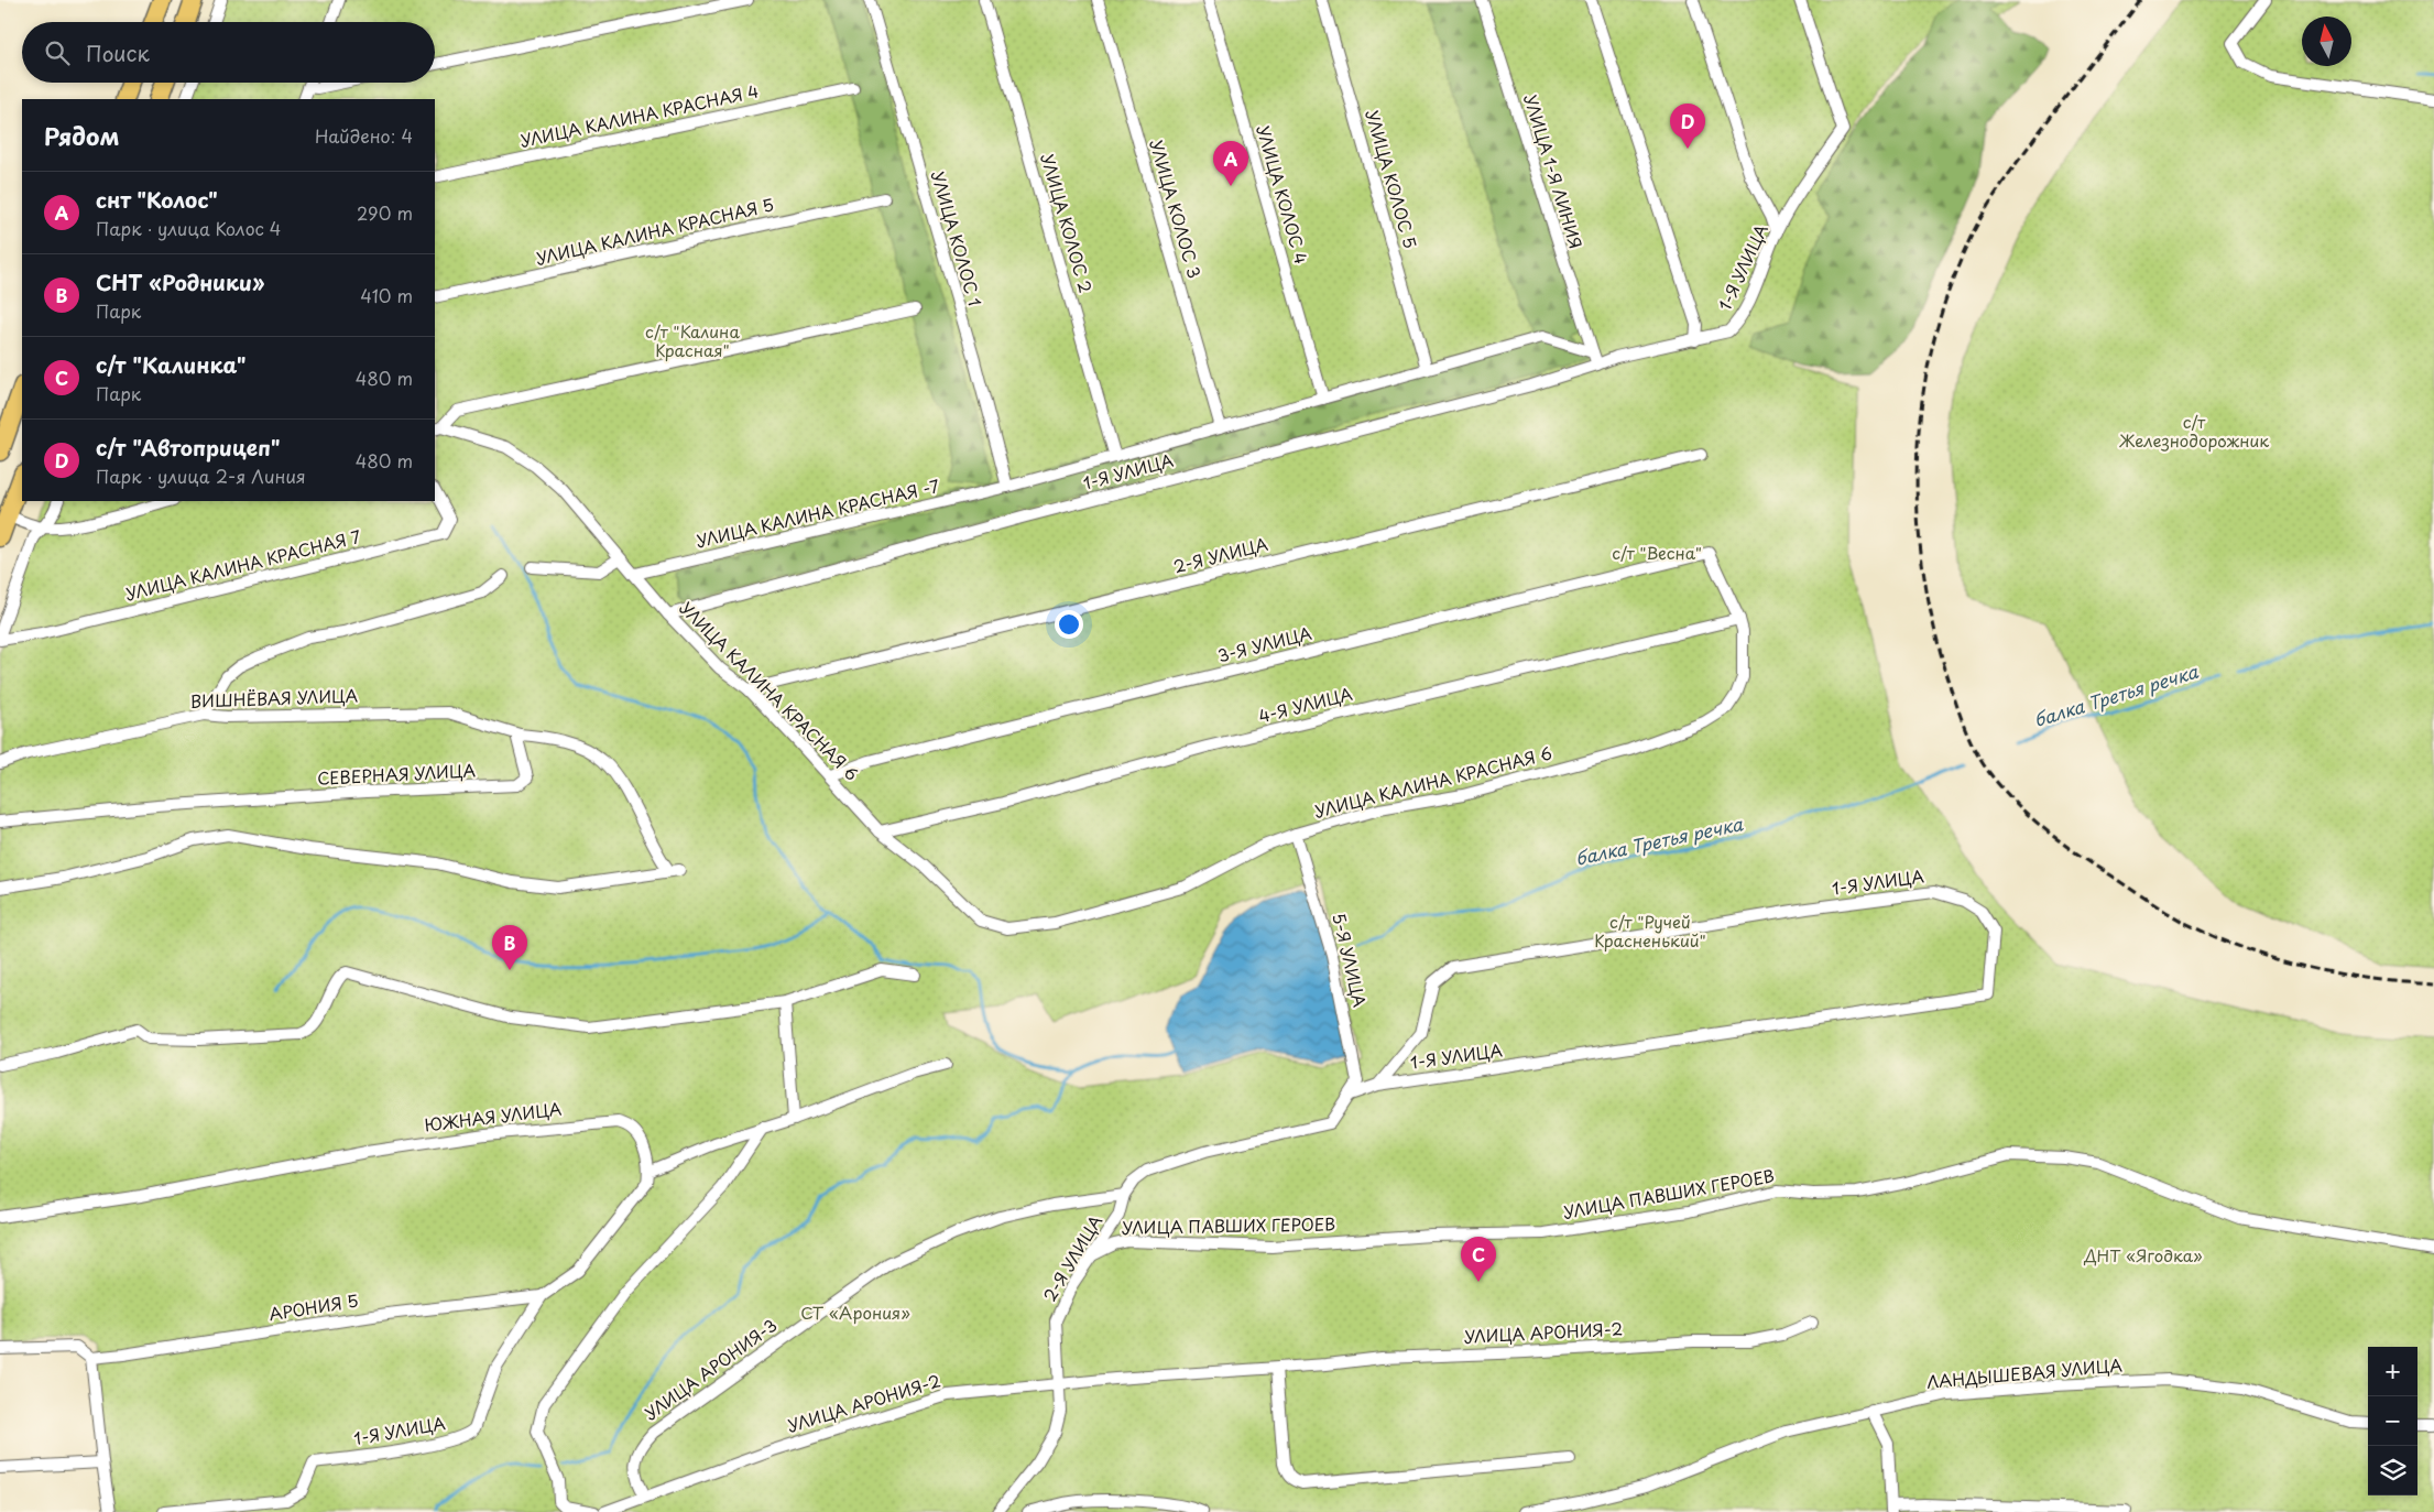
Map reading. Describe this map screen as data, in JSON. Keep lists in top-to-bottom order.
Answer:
{
  "streets": {
    "street": [
      "УЛИЦА КАЛИНА КРАСНАЯ 4",
      "УЛИЦА 1-Я ЛИНИЯ",
      "УЛИЦА КОЛОС 5",
      "УЛИЦА КОЛОС 4",
      "УЛИЦА КОЛОС 3",
      "УЛИЦА КОЛОС 2",
      "УЛИЦА КАЛИНА КРАСНАЯ 5",
      "УЛИЦА КОЛОС 1",
      "1-Я УЛИЦА",
      "УЛИЦА КАЛИНА КРАСНАЯ -7",
      "2-Я УЛИЦА",
      "УЛИЦА КАЛИНА КРАСНАЯ 7",
      "3-Я УЛИЦА",
      "УЛИЦА КАЛИНА КРАСНАЯ 6",
      "ВИШНЁВАЯ УЛИЦА",
      "4-Я УЛИЦА",
      "СЕВЕРНАЯ УЛИЦА",
      "5-Я УЛИЦА",
      "ЮЖНАЯ УЛИЦА",
      "УЛИЦА ПАВШИХ ГЕРОЕВ",
      "АРОНИЯ 5",
      "УЛИЦА АРОНИЯ-2",
      "УЛИЦА АРОНИЯ-3",
      "ЛАНДЫШЕВАЯ УЛИЦА"
    ]
  },
  "crossings": [
    ["УЛИЦА 1-Я ЛИНИЯ", "1-Я УЛИЦА"],
    ["УЛИЦА КОЛОС 5", "1-Я УЛИЦА"],
    ["УЛИЦА КОЛОС 4", "1-Я УЛИЦА"],
    ["УЛИЦА КОЛОС 3", "1-Я УЛИЦА"],
    ["УЛИЦА КОЛОС 2", "1-Я УЛИЦА"],
    ["УЛИЦА КОЛОС 1", "1-Я УЛИЦА"],
    ["УЛИЦА КОЛОС 1", "УЛИЦА КАЛИНА КРАСНАЯ -7"],
    ["1-Я УЛИЦА", "УЛИЦА КАЛИНА КРАСНАЯ -7"],
    ["1-Я УЛИЦА", "2-Я УЛИЦА"],
    ["1-Я УЛИЦА", "УЛИЦА КАЛИНА КРАСНАЯ 6"],
    ["1-Я УЛИЦА", "5-Я УЛИЦА"],
    ["1-Я УЛИЦА", "ЮЖНАЯ УЛИЦА"],
    ["1-Я УЛИЦА", "АРОНИЯ 5"],
    ["УЛИЦА КАЛИНА КРАСНАЯ -7", "УЛИЦА КАЛИНА КРАСНАЯ 6"],
    ["2-Я УЛИЦА", "УЛИЦА КАЛИНА КРАСНАЯ 6"],
    ["2-Я УЛИЦА", "5-Я УЛИЦА"],
    ["2-Я УЛИЦА", "УЛИЦА ПАВШИХ ГЕРОЕВ"],
    ["2-Я УЛИЦА", "УЛИЦА АРОНИЯ-2"],
    ["2-Я УЛИЦА", "УЛИЦА АРОНИЯ-3"],
    ["3-Я УЛИЦА", "УЛИЦА КАЛИНА КРАСНАЯ 6"],
    ["3-Я УЛИЦА", "4-Я УЛИЦА"],
    ["УЛИЦА КАЛИНА КРАСНАЯ 6", "4-Я УЛИЦА"],
    ["УЛИЦА КАЛИНА КРАСНАЯ 6", "5-Я УЛИЦА"],
    ["ВИШНЁВАЯ УЛИЦА", "СЕВЕРНАЯ УЛИЦА"],
    ["УЛИЦА АРОНИЯ-2", "УЛИЦА АРОНИЯ-3"]
  ],
  "water": ["балка Третья речка"],
  "parks": [
    "с/т \"Калина Красная\"",
    "с/т Железнодорожник",
    "с/т \"Весна\"",
    "с/т \"Ручей Красненький\"",
    "ДНТ «Ягодка»",
    "СТ «Арония»"
  ],
  "north": "top",
  "page": {
    "search": "Поиск",
    "heading": ["Рядом", "Найдено: 4"],
    "pins": [
      "D",
      "A",
      "B",
      "C"
    ],
    "list": [
      {
        "mark": "A",
        "name": "снт \"Колос\"",
        "note": "Парк · улица Колос 4",
        "value": "290 m"
      },
      {
        "mark": "B",
        "name": "СНТ «Родники»",
        "note": "Парк",
        "value": "410 m"
      },
      {
        "mark": "C",
        "name": "с/т \"Калинка\"",
        "note": "Парк",
        "value": "480 m"
      },
      {
        "mark": "D",
        "name": "с/т \"Автоприцеп\"",
        "note": "Парк · улица 2-я Линия",
        "value": "480 m"
      }
    ],
    "map_buttons": ["+", "−"]
  }
}
